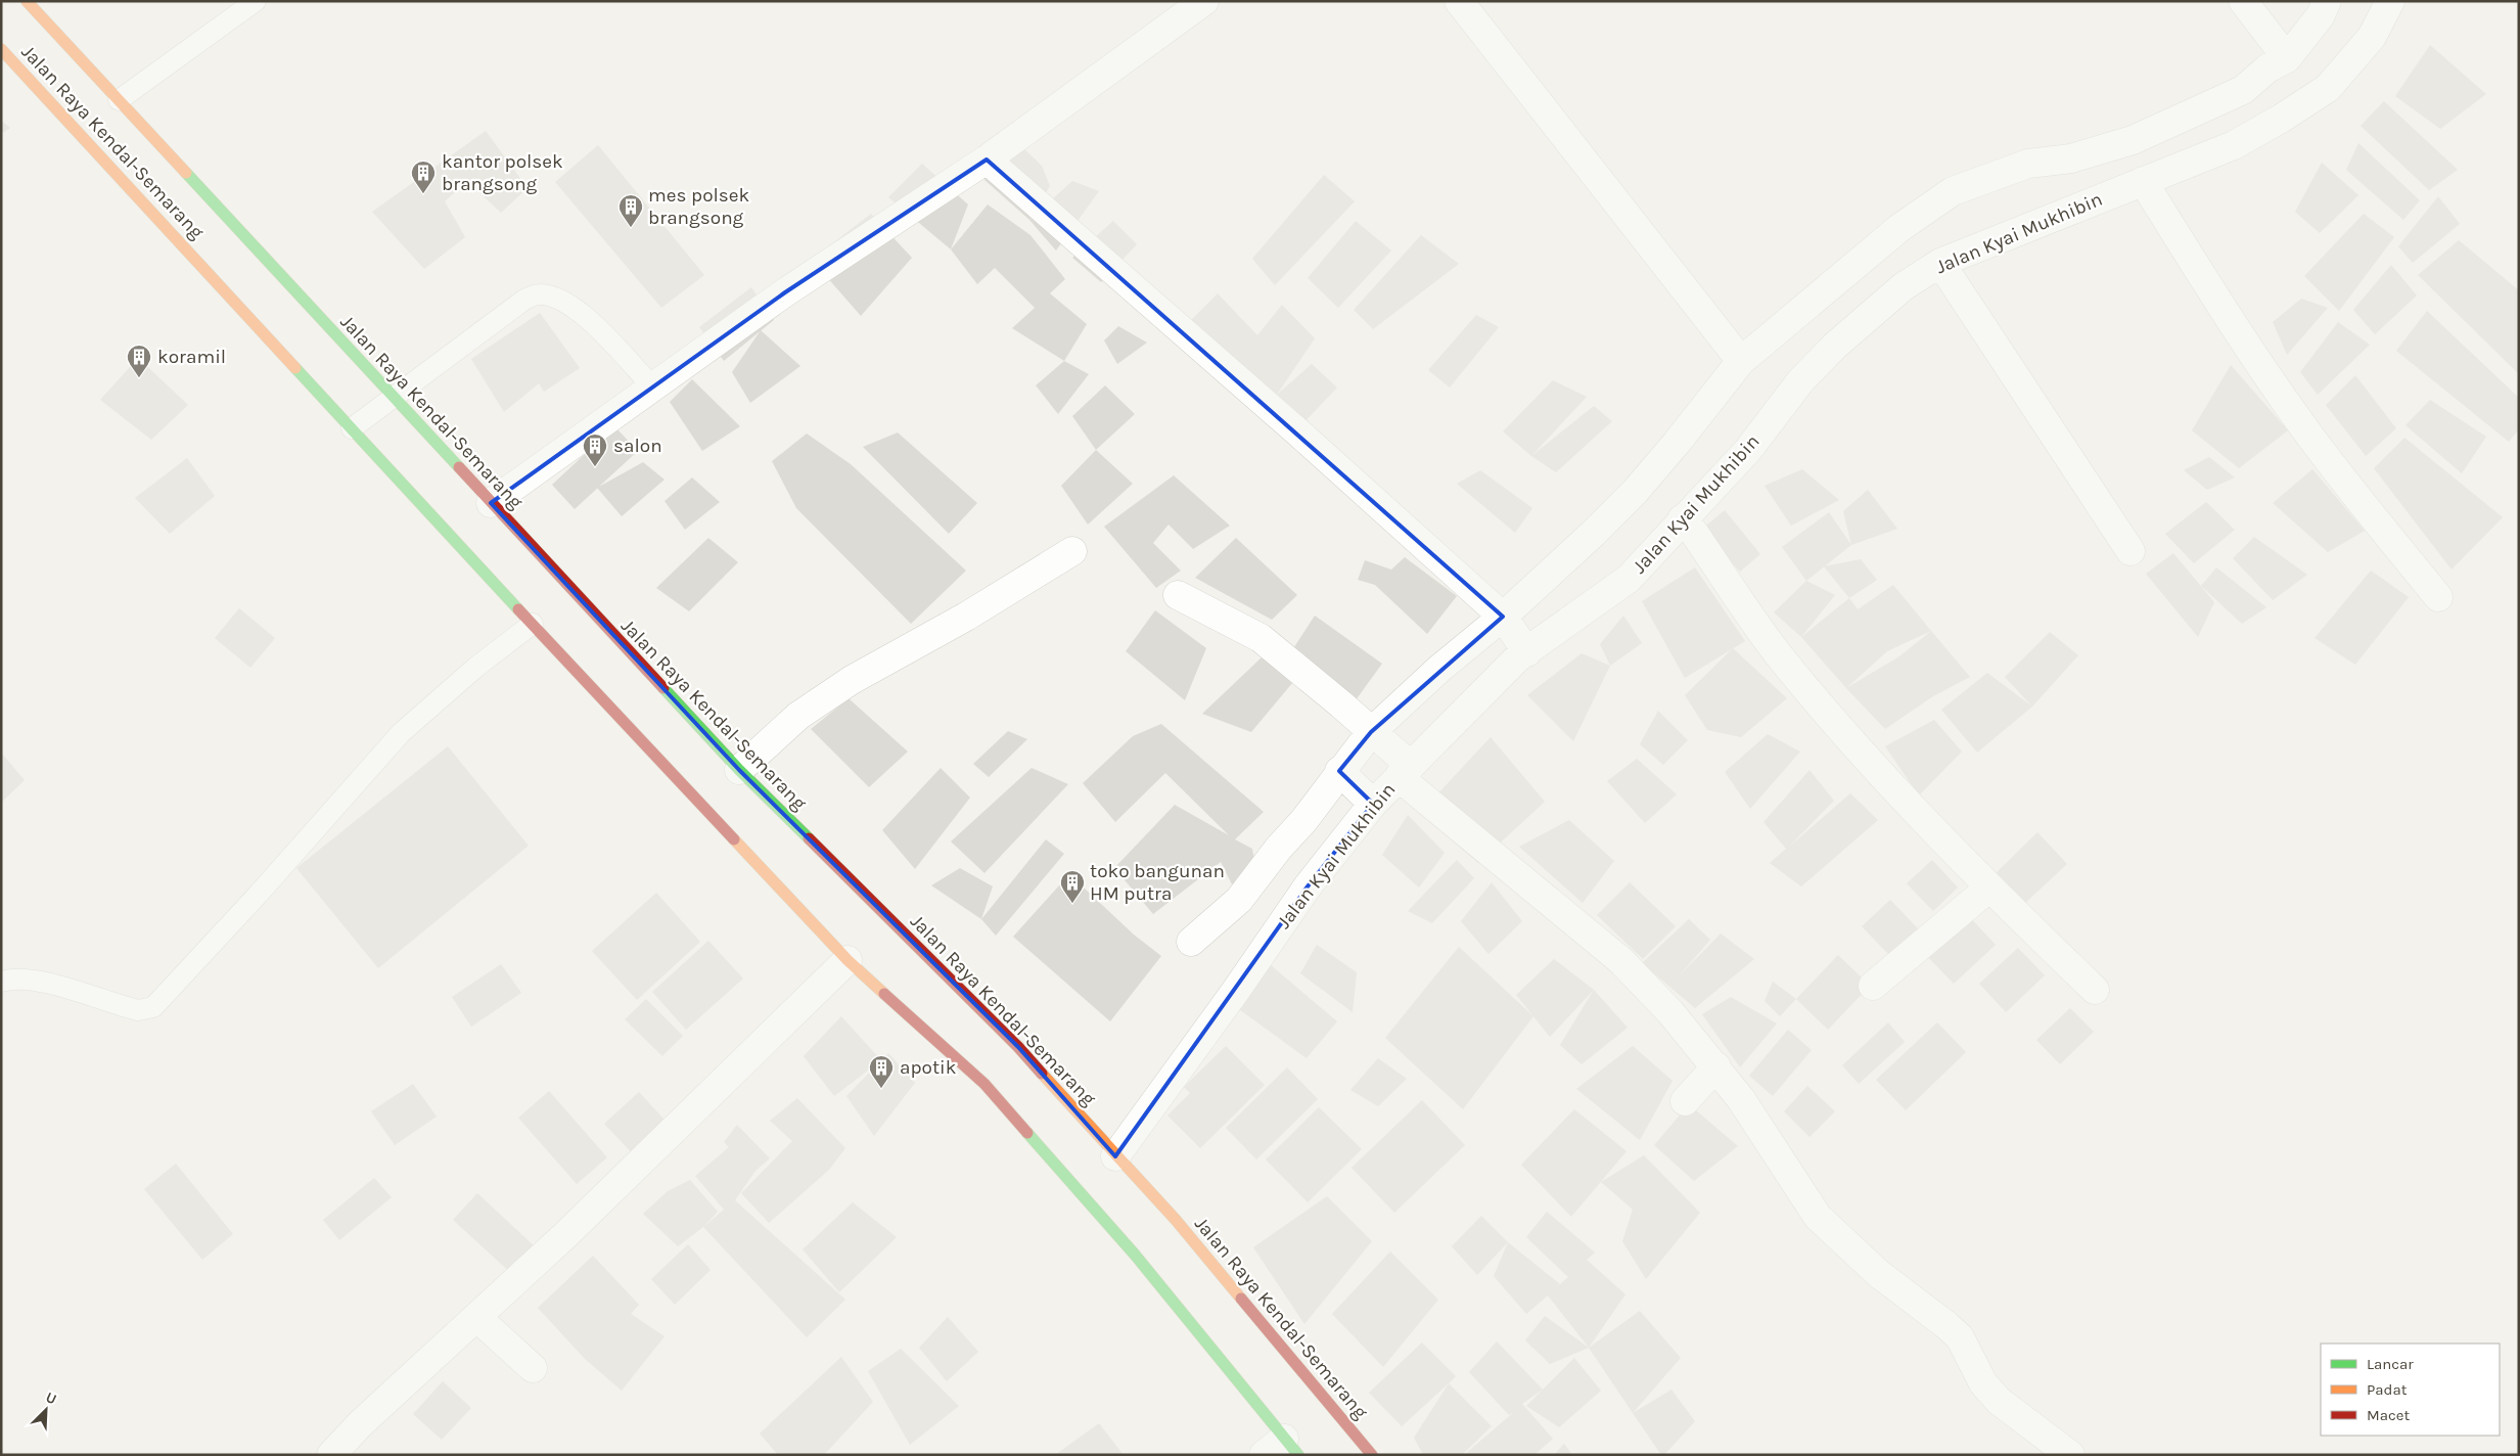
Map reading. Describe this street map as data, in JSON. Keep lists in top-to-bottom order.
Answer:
{
  "streets": {
    "highway": ["Jalan Raya Kendal-Semarang"],
    "street": ["Jalan Kyai Mukhibin"]
  },
  "crossings": [
    ["Jalan Raya Kendal-Semarang", "Jalan Kyai Mukhibin"]
  ],
  "places": {
    "building": [
      "kantor polsek brangsong",
      "mes polsek brangsong",
      "koramil",
      "salon",
      "toko bangunan HM putra",
      "apotik"
    ]
  },
  "legend": ["Lancar", "Padat", "Macet"],
  "north": "top right"
}
